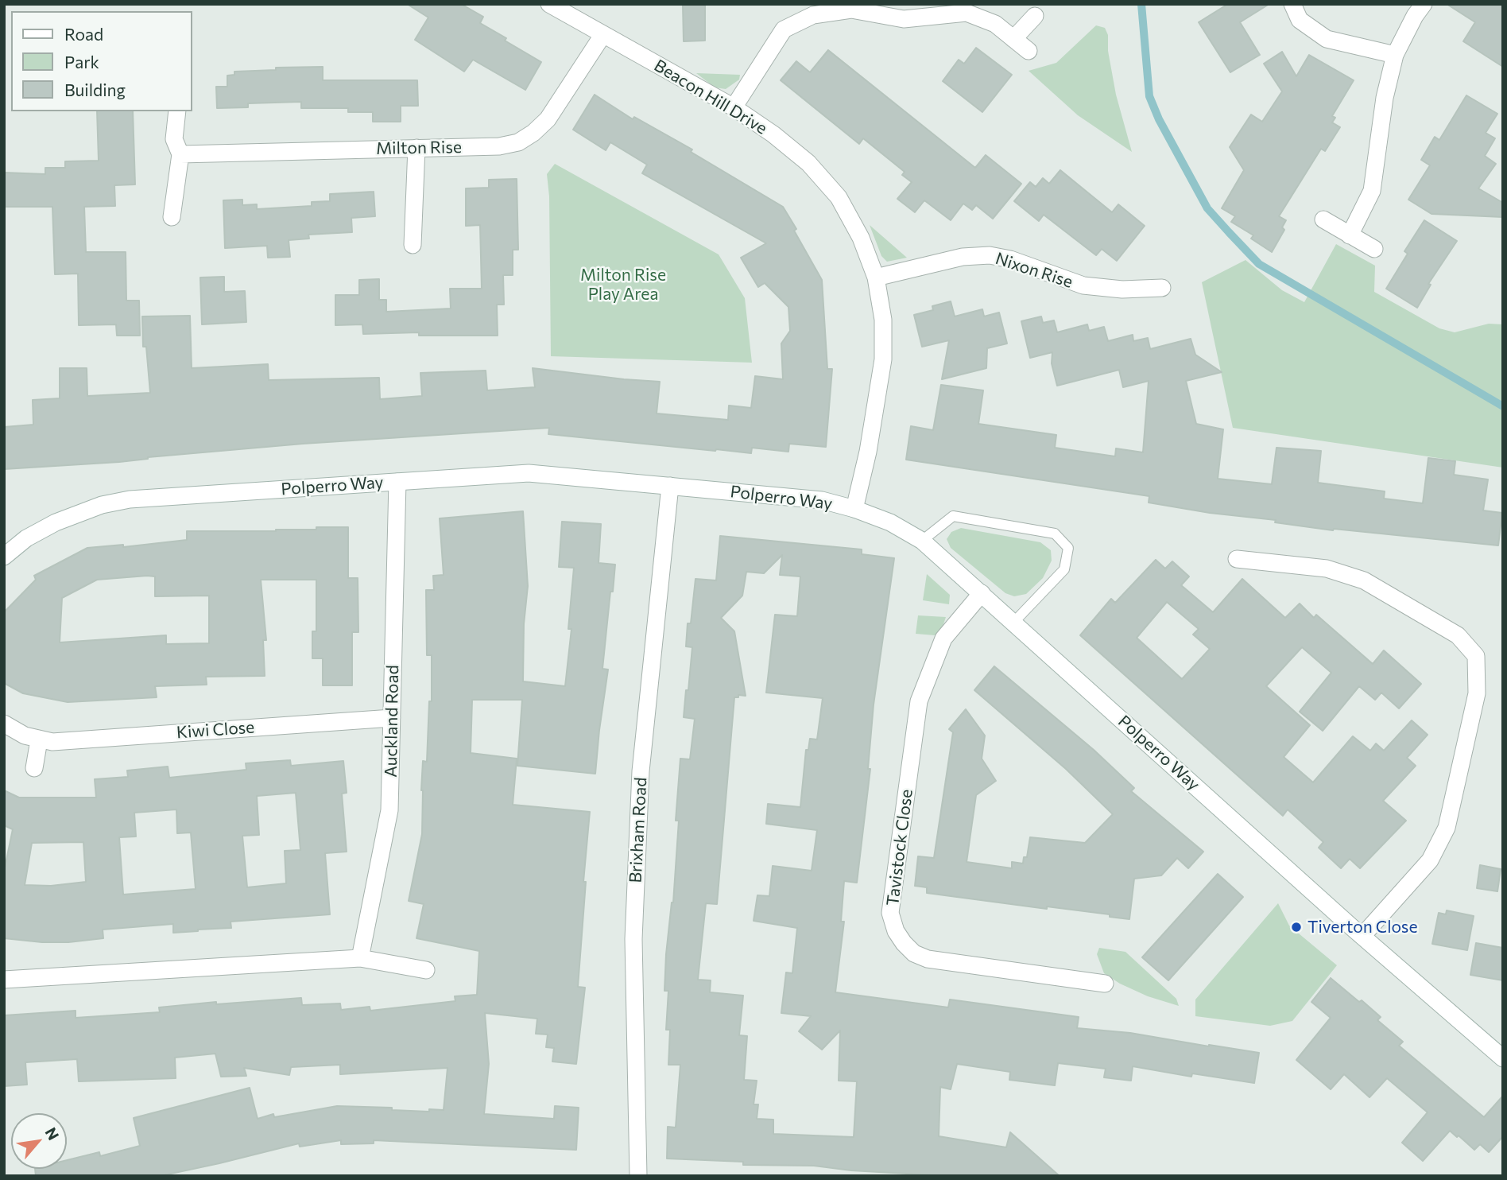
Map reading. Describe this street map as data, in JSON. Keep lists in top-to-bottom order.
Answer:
{
  "streets": {
    "street": [
      "Beacon Hill Drive",
      "Milton Rise",
      "Nixon Rise",
      "Polperro Way",
      "Auckland Road",
      "Kiwi Close",
      "Brixham Road",
      "Tavistock Close"
    ]
  },
  "crossings": [
    ["Beacon Hill Drive", "Milton Rise"],
    ["Beacon Hill Drive", "Nixon Rise"],
    ["Beacon Hill Drive", "Polperro Way"],
    ["Polperro Way", "Auckland Road"],
    ["Polperro Way", "Brixham Road"],
    ["Polperro Way", "Tavistock Close"],
    ["Auckland Road", "Kiwi Close"]
  ],
  "parks": ["Milton Rise Play Area"],
  "places": ["Tiverton Close"],
  "legend": ["Road", "Park", "Building"],
  "north": "top right"
}
